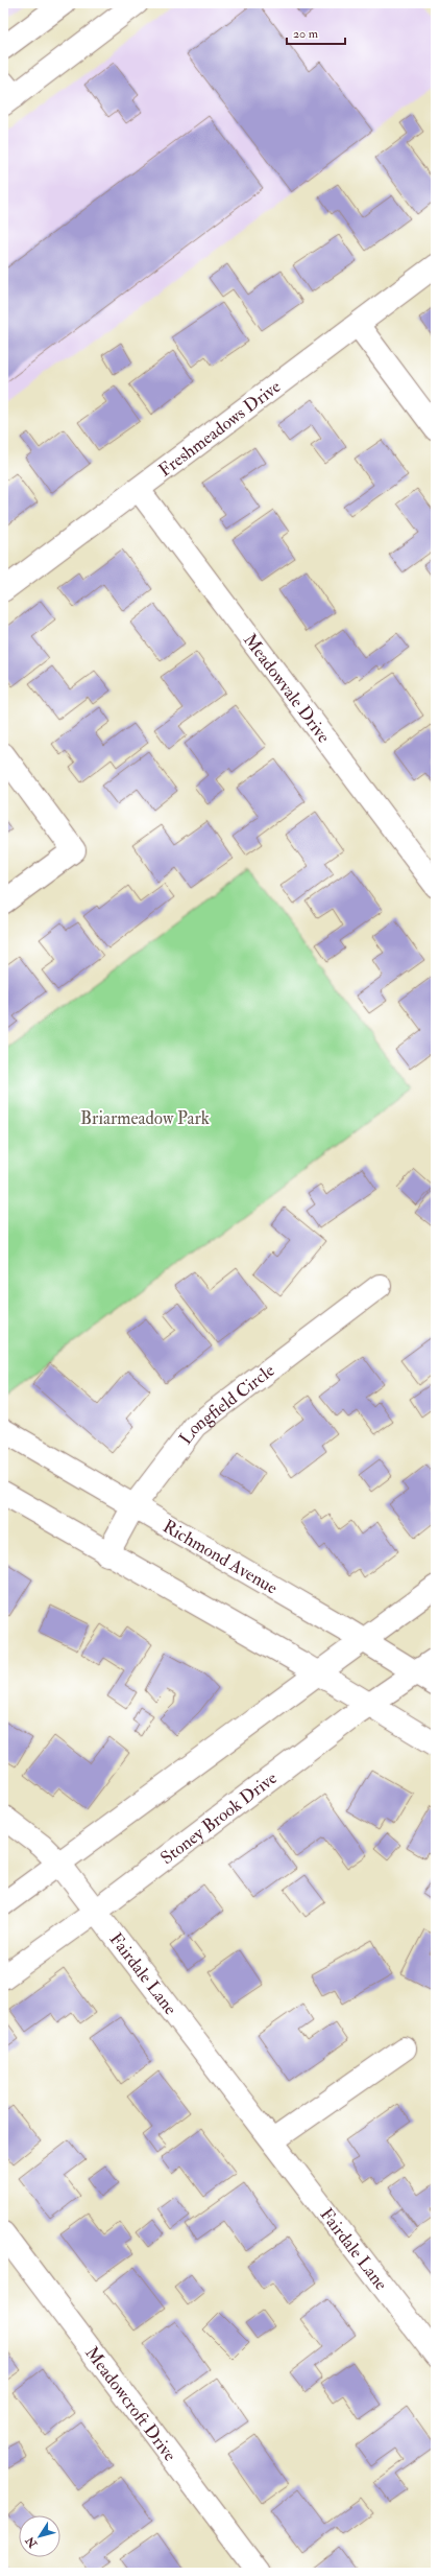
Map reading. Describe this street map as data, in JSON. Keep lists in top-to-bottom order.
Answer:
{
  "streets": {
    "street": [
      "Freshmeadows Drive",
      "Meadowvale Drive",
      "Longfield Circle",
      "Richmond Avenue",
      "Stoney Brook Drive",
      "Fairdale Lane",
      "Meadowcroft Drive"
    ]
  },
  "crossings": [
    ["Freshmeadows Drive", "Meadowvale Drive"],
    ["Longfield Circle", "Richmond Avenue"],
    ["Richmond Avenue", "Stoney Brook Drive"],
    ["Stoney Brook Drive", "Fairdale Lane"]
  ],
  "parks": ["Briarmeadow Park"],
  "scale_bar": "20 m",
  "north": "bottom left"
}
